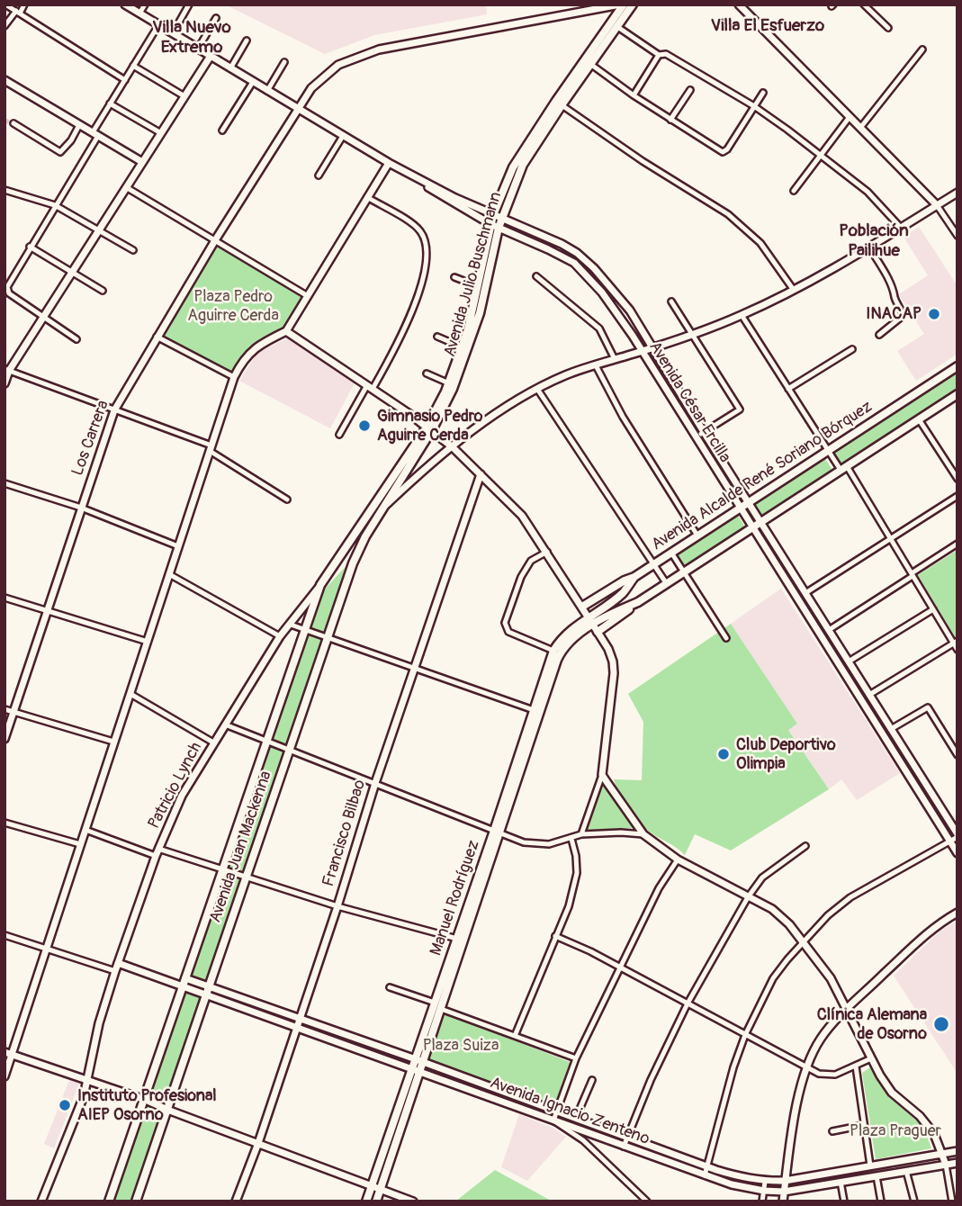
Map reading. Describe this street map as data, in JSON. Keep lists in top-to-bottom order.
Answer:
{
  "streets": {
    "main road": [
      "Avenida Julio Buschmann",
      "Avenida Alcalde René Soriano Bórquez",
      "Patricio Lynch",
      "Avenida Juan Mackenna",
      "Manuel Rodríguez"
    ],
    "street": [
      "Avenida César Ercilla",
      "Los Carrera",
      "Francisco Bilbao",
      "Avenida Ignacio Zenteno"
    ]
  },
  "crossings": [
    ["Avenida Julio Buschmann", "Avenida César Ercilla"],
    ["Avenida Julio Buschmann", "Los Carrera"],
    ["Avenida Julio Buschmann", "Patricio Lynch"],
    ["Avenida Julio Buschmann", "Avenida Juan Mackenna"],
    ["Avenida César Ercilla", "Los Carrera"],
    ["Avenida César Ercilla", "Avenida Alcalde René Soriano Bórquez"],
    ["Avenida César Ercilla", "Avenida Juan Mackenna"],
    ["Avenida Alcalde René Soriano Bórquez", "Manuel Rodríguez"],
    ["Patricio Lynch", "Avenida Juan Mackenna"],
    ["Patricio Lynch", "Avenida Ignacio Zenteno"],
    ["Francisco Bilbao", "Avenida Ignacio Zenteno"],
    ["Avenida Juan Mackenna", "Avenida Ignacio Zenteno"],
    ["Manuel Rodríguez", "Avenida Ignacio Zenteno"]
  ],
  "districts": ["Villa El Esfuerzo", "Villa Nuevo Extremo", "Población Pailihue"],
  "parks": ["Plaza Pedro Aguirre Cerda", "Plaza Suiza", "Plaza Praguer"],
  "places": [
    "INACAP",
    "Gimnasio Pedro Aguirre Cerda",
    "Club Deportivo Olimpia",
    "Clínica Alemana de Osorno",
    "Instituto Profesional AIEP Osorno"
  ]
}
